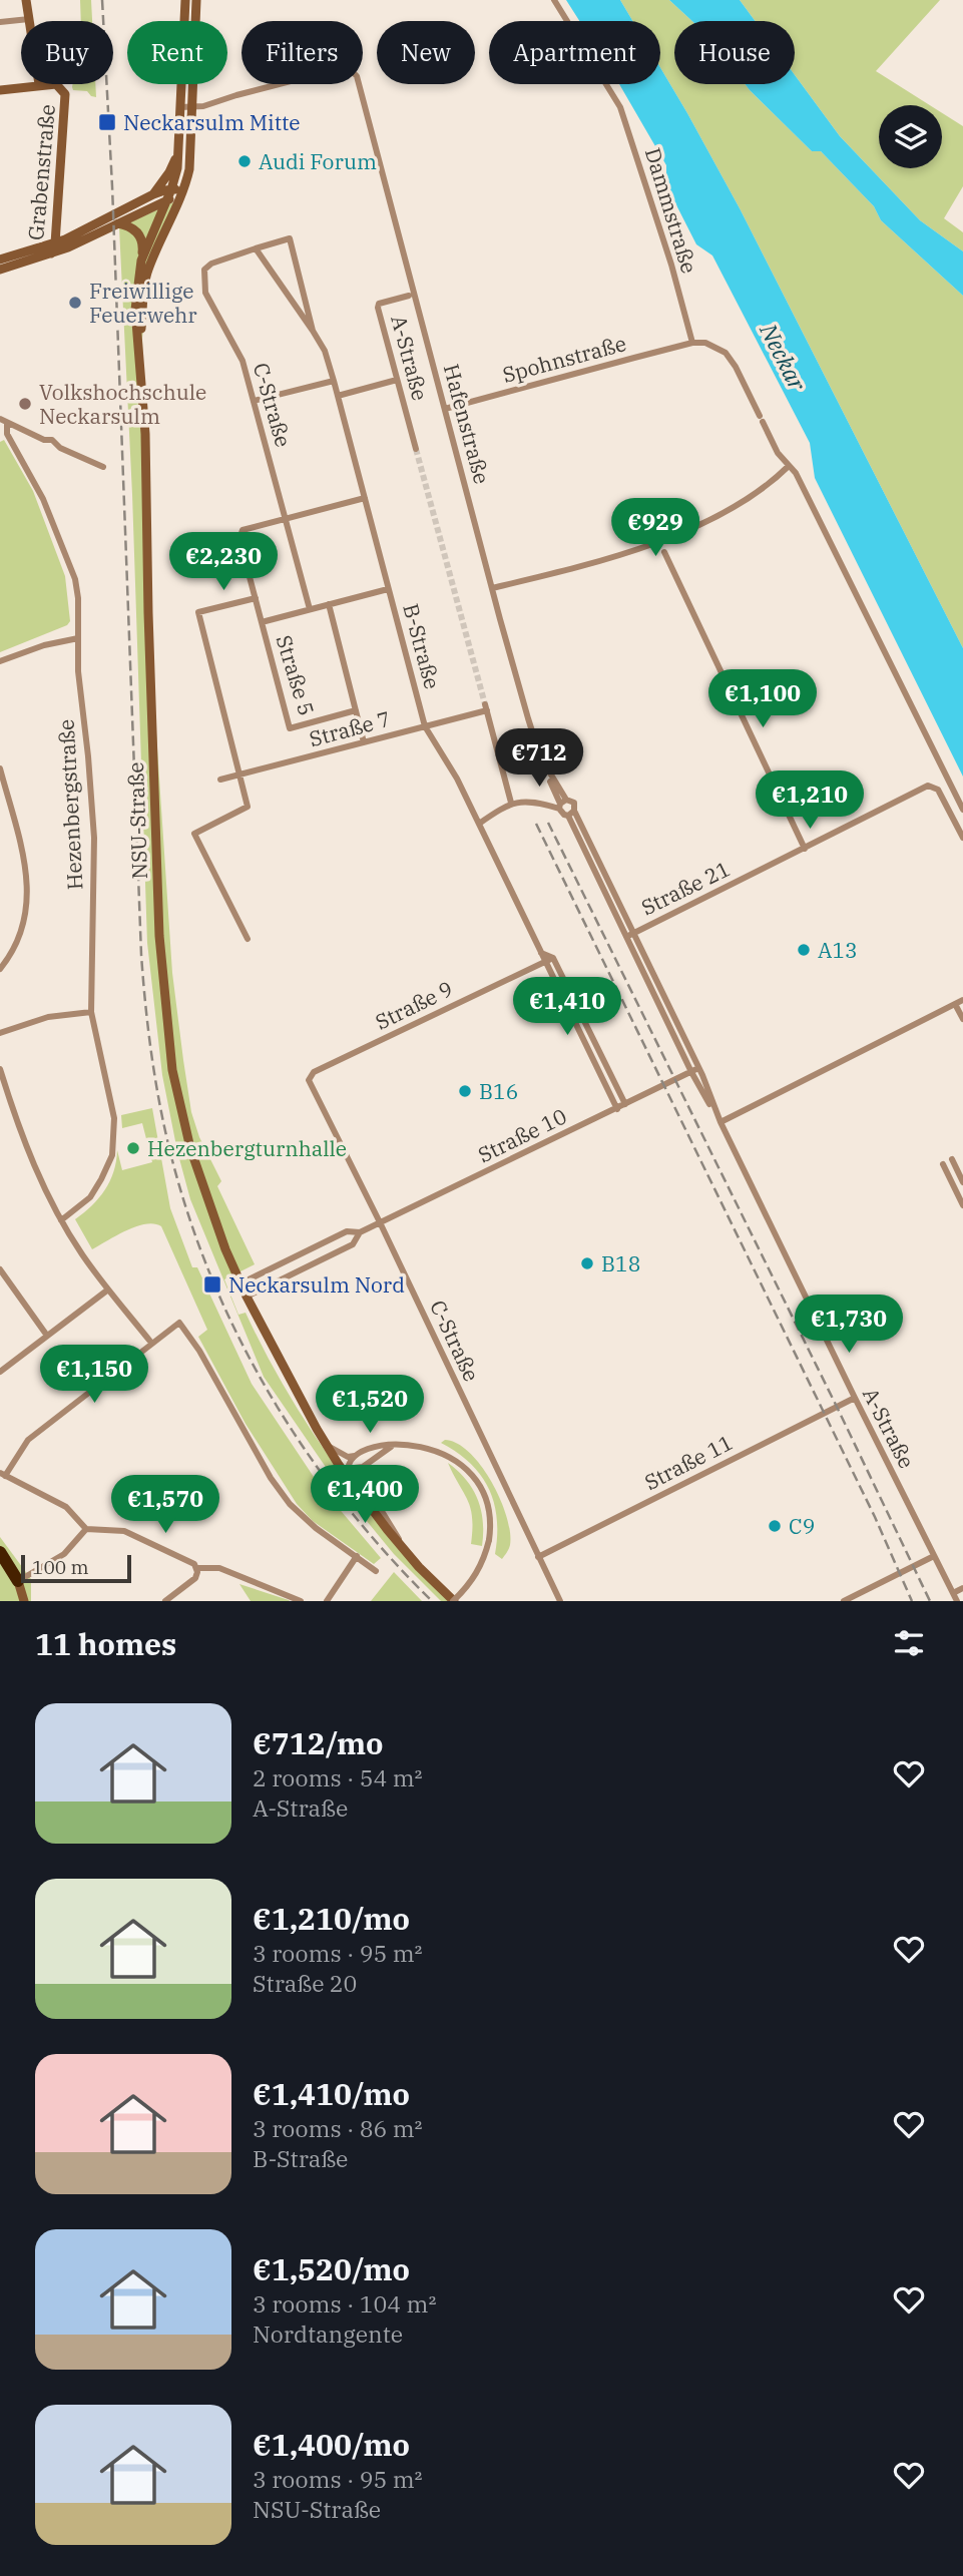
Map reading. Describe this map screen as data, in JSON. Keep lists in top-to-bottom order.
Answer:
{
  "streets": {
    "main road": ["Grabenstraße", "NSU-Straße"],
    "street": [
      "Dammstraße",
      "A-Straße",
      "Spohnstraße",
      "C-Straße",
      "Hafenstraße",
      "B-Straße",
      "Straße 5",
      "Straße 7",
      "Hezenbergstraße",
      "Straße 21",
      "Straße 9",
      "Straße 10",
      "Straße 11"
    ]
  },
  "crossings": [
    ["Dammstraße", "Spohnstraße"],
    ["A-Straße", "Hafenstraße"],
    ["A-Straße", "Straße 21"],
    ["A-Straße", "Straße 10"],
    ["A-Straße", "Straße 11"],
    ["Spohnstraße", "Hafenstraße"],
    ["C-Straße", "B-Straße"],
    ["C-Straße", "Straße 5"],
    ["C-Straße", "Straße 9"],
    ["C-Straße", "Straße 10"],
    ["C-Straße", "Straße 11"],
    ["Hafenstraße", "NSU-Straße"],
    ["B-Straße", "Straße 5"],
    ["B-Straße", "Straße 7"],
    ["B-Straße", "Straße 9"],
    ["B-Straße", "Straße 10"]
  ],
  "water": ["Neckar"],
  "places": {
    "transit": ["Neckarsulm Mitte", "Neckarsulm Nord"],
    "other": [
      "Audi Forum",
      "Freiwillige Feuerwehr",
      "Volkshochschule Neckarsulm",
      "A13",
      "B16",
      "Hezenbergturnhalle",
      "B18",
      "C9"
    ]
  },
  "scale_bar": "100 m",
  "page": {
    "chip": [
      "Buy",
      "Rent",
      "Filters",
      "New",
      "Apartment",
      "House"
    ],
    "price": [
      "€929",
      "€2,230",
      "€1,100",
      "€712",
      "€1,210",
      "€1,410",
      "€1,730",
      "€1,150",
      "€1,520",
      "€1,400",
      "€1,570"
    ],
    "scale": "100 m",
    "heading": "11 homes",
    "list": [
      {
        "name": "€712/mo",
        "note": "2 rooms · 54 m² · A-Straße"
      },
      {
        "name": "€1,210/mo",
        "note": "3 rooms · 95 m² · Straße 20"
      },
      {
        "name": "€1,410/mo",
        "note": "3 rooms · 86 m² · B-Straße"
      },
      {
        "name": "€1,520/mo",
        "note": "3 rooms · 104 m² · Nordtangente"
      },
      {
        "name": "€1,400/mo",
        "note": "3 rooms · 95 m² · NSU-Straße"
      }
    ]
  }
}
